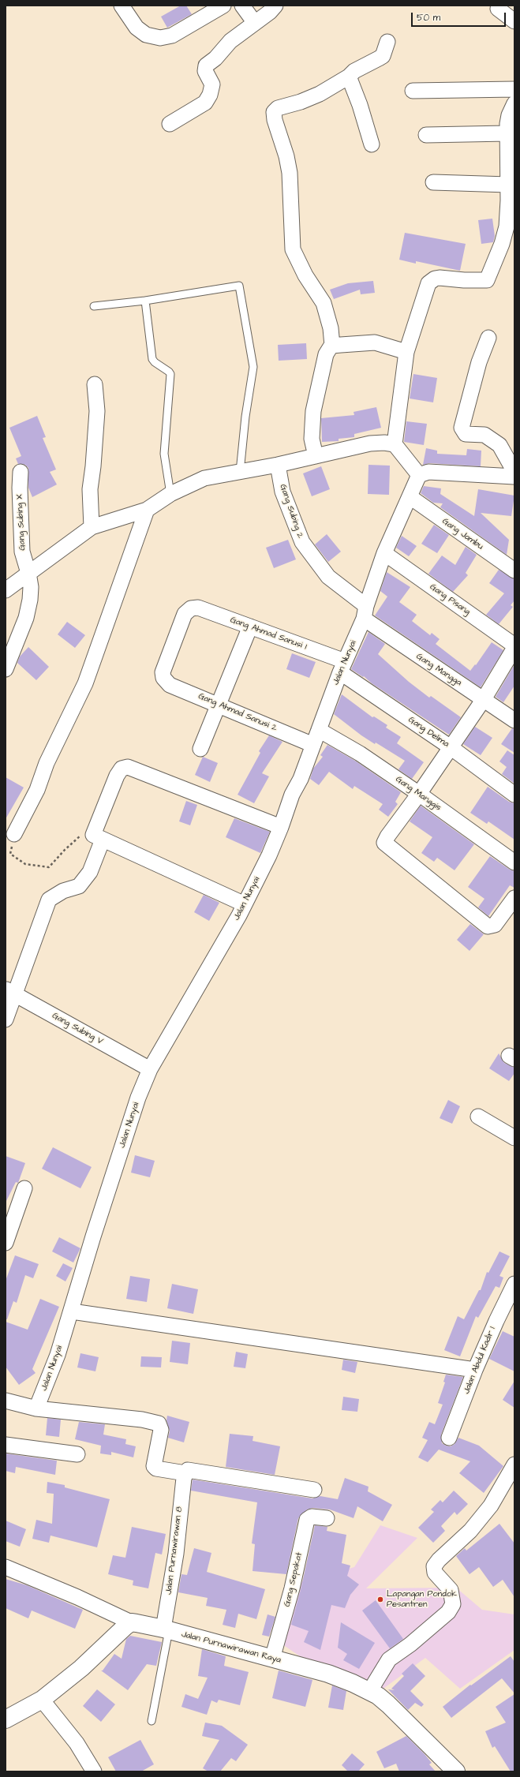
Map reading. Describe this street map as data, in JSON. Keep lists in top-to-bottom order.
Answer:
{
  "streets": {
    "street": [
      "Gang Subing 2",
      "Gang Subing X",
      "Gang Jambu",
      "Gang Pisang",
      "Gang Ahmad Sanusi 1",
      "Jalan Nunyai",
      "Gang Mangga",
      "Gang Ahmad Sanusi 2",
      "Gang Delima",
      "Gang Manggis",
      "Gang Subing V",
      "Jalan Abdul Kadir 1",
      "Jalan Purnawirawan 8",
      "Gang Sepakat",
      "Jalan Purnawirawan Raya"
    ]
  },
  "crossings": [
    ["Gang Subing 2", "Jalan Nunyai"],
    ["Gang Subing 2", "Gang Mangga"],
    ["Gang Jambu", "Jalan Nunyai"],
    ["Gang Pisang", "Jalan Nunyai"],
    ["Gang Ahmad Sanusi 1", "Jalan Nunyai"],
    ["Gang Ahmad Sanusi 1", "Gang Ahmad Sanusi 2"],
    ["Gang Ahmad Sanusi 1", "Gang Delima"],
    ["Jalan Nunyai", "Gang Mangga"],
    ["Jalan Nunyai", "Gang Ahmad Sanusi 2"],
    ["Jalan Nunyai", "Gang Delima"],
    ["Jalan Nunyai", "Gang Manggis"],
    ["Jalan Nunyai", "Gang Subing V"],
    ["Jalan Purnawirawan 8", "Jalan Purnawirawan Raya"],
    ["Gang Sepakat", "Jalan Purnawirawan Raya"]
  ],
  "places": ["Lapangan Pondok Pesantren"],
  "scale_bar": "50 m"
}
